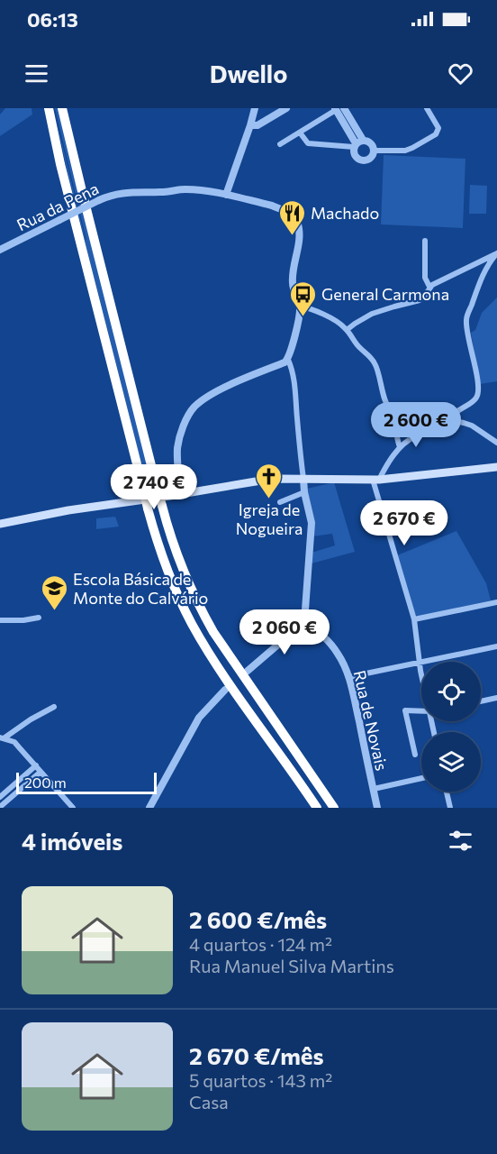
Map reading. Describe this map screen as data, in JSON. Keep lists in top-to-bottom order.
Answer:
{
  "streets": {
    "street": ["Rua da Pena", "Rua de Novais"]
  },
  "places": {
    "restaurant": ["Machado"],
    "bus stop": ["General Carmona"],
    "church": ["Igreja de Nogueira"],
    "school or university": ["Escola Básica de Monte do Calvário"]
  },
  "scale_bar": "200 m",
  "page": {
    "status": "06:13",
    "header": "Dwello",
    "price": [
      "2 600 €",
      "2 740 €",
      "2 670 €",
      "2 060 €"
    ],
    "scale": "200 m",
    "heading": "4 imóveis",
    "list": [
      {
        "name": "2 600 €/mês",
        "note": "4 quartos · 124 m² · Rua Manuel Silva Martins"
      },
      {
        "name": "2 670 €/mês",
        "note": "5 quartos · 143 m² · Casa"
      }
    ]
  }
}
